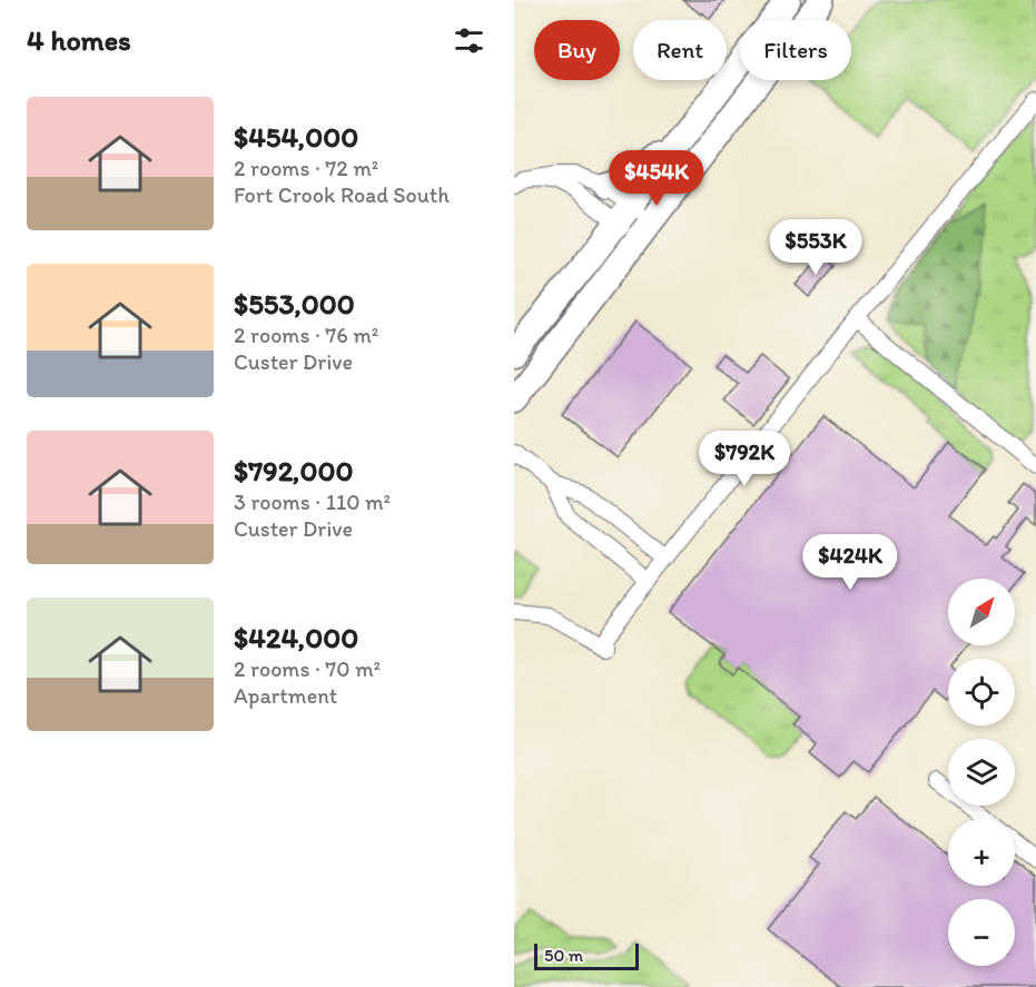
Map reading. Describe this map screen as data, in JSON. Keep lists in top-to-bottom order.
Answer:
{
  "scale_bar": "50 m",
  "north": "top right",
  "page": {
    "heading": "4 homes",
    "chip": ["Buy", "Rent", "Filters"],
    "list": [
      {
        "name": "$454,000",
        "note": "2 rooms · 72 m² · Fort Crook Road South"
      },
      {
        "name": "$553,000",
        "note": "2 rooms · 76 m² · Custer Drive"
      },
      {
        "name": "$792,000",
        "note": "3 rooms · 110 m² · Custer Drive"
      },
      {
        "name": "$424,000",
        "note": "2 rooms · 70 m² · Apartment"
      }
    ],
    "price": [
      "$454K",
      "$553K",
      "$792K",
      "$424K"
    ],
    "map_buttons": ["+", "−"],
    "scale": "50 m"
  }
}
